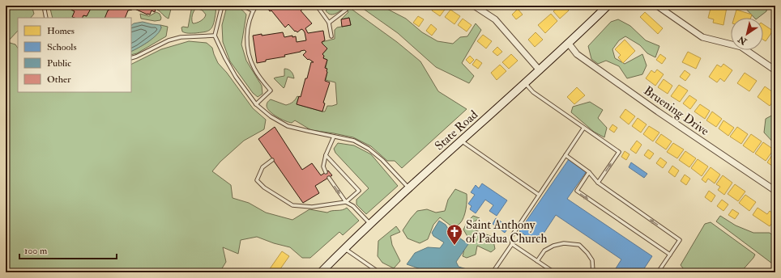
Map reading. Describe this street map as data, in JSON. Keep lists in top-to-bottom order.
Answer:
{
  "streets": {
    "main road": ["State Road"],
    "street": ["Bruening Drive"]
  },
  "crossings": [
    ["Bruening Drive", "State Road"]
  ],
  "places": {
    "church": ["Saint Anthony of Padua Church"]
  },
  "legend": [
    "Homes",
    "Schools",
    "Public",
    "Other"
  ],
  "scale_bar": "100 m",
  "north": "bottom left"
}
